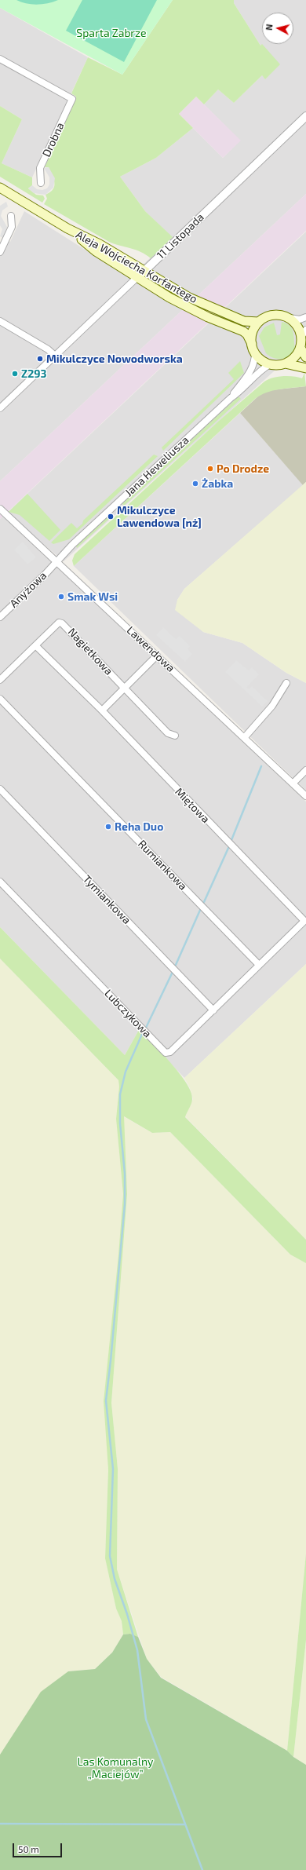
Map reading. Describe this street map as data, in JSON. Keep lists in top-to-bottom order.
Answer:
{
  "streets": {
    "main road": ["Aleja Wojciecha Korfantego"],
    "street": [
      "Drobna",
      "11 Listopada",
      "Jana Heweliusza",
      "Anyżowa",
      "Lawendowa",
      "Nagietkowa",
      "Miętowa",
      "Rumiankowa",
      "Tymiankowa",
      "Lubczykowa"
    ]
  },
  "crossings": [
    ["11 Listopada", "Aleja Wojciecha Korfantego"],
    ["Aleja Wojciecha Korfantego", "Jana Heweliusza"],
    ["Jana Heweliusza", "Anyżowa"],
    ["Jana Heweliusza", "Lawendowa"],
    ["Anyżowa", "Lawendowa"],
    ["Nagietkowa", "Miętowa"],
    ["Miętowa", "Rumiankowa"],
    ["Miętowa", "Lubczykowa"],
    ["Rumiankowa", "Lubczykowa"],
    ["Tymiankowa", "Lubczykowa"]
  ],
  "parks": ["Sparta Zabrze", "Las Komunalny „Maciejów”"],
  "places": [
    "Mikulczyce Nowodworska",
    "Z293",
    "Po Drodze",
    "Żabka",
    "Mikulczyce Lawendowa [nż]",
    "Smak Wsi",
    "Reha Duo"
  ],
  "scale_bar": "50 m",
  "north": "left"
}
